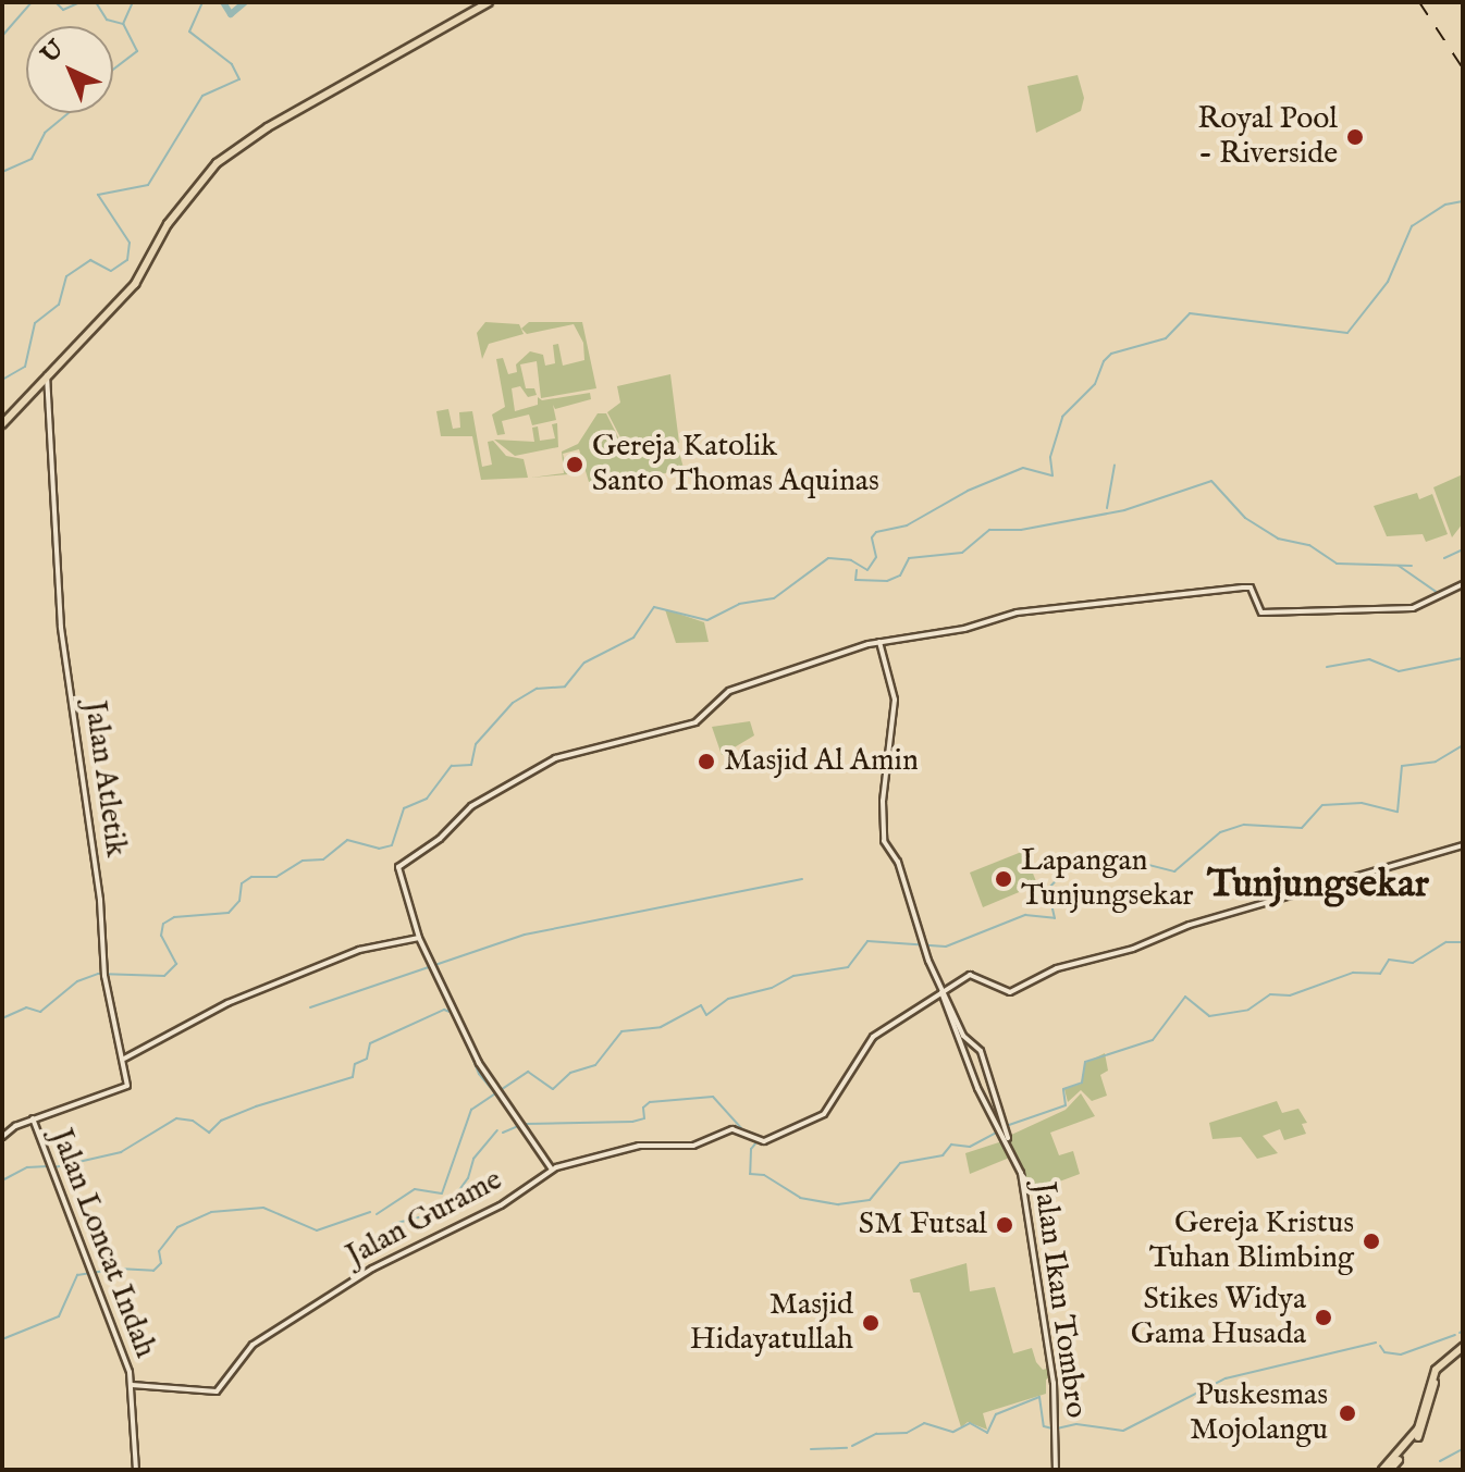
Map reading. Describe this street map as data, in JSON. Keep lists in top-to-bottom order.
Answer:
{
  "streets": {
    "street": [
      "Jalan Atletik",
      "Jalan Gurame",
      "Jalan Loncat Indah",
      "Jalan Ikan Tombro"
    ]
  },
  "crossings": [
    ["Jalan Atletik", "Jalan Loncat Indah"],
    ["Jalan Gurame", "Jalan Loncat Indah"]
  ],
  "districts": ["Tunjungsekar"],
  "places": [
    "Royal Pool - Riverside",
    "Gereja Katolik Santo Thomas Aquinas",
    "Masjid Al Amin",
    "Lapangan Tunjungsekar",
    "SM Futsal",
    "Gereja Kristus Tuhan Blimbing",
    "Stikes Widya Gama Husada",
    "Masjid Hidayatullah",
    "Puskesmas Mojolangu"
  ],
  "north": "top left"
}
